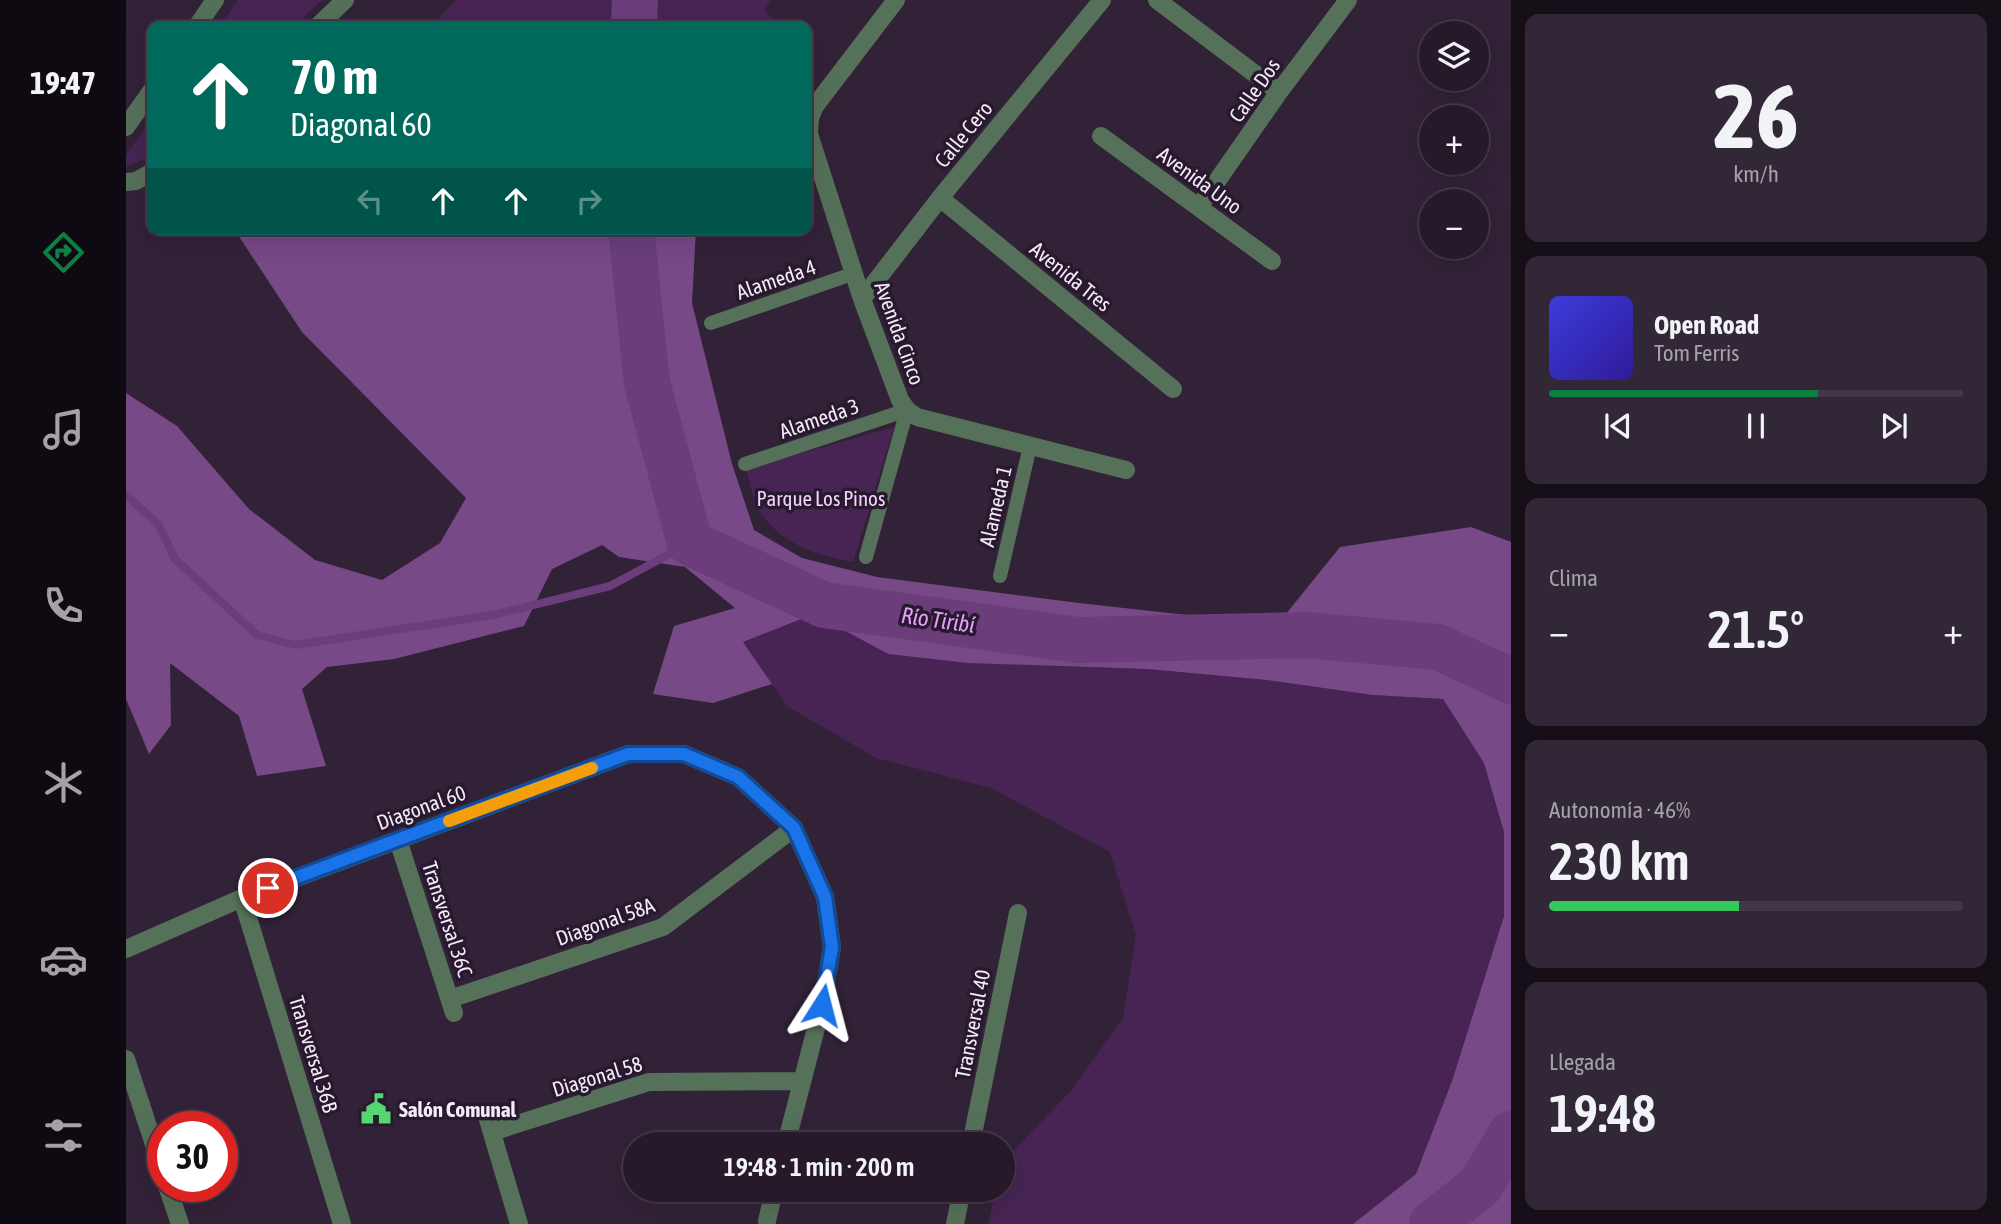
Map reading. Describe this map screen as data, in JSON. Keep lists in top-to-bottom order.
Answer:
{
  "streets": {
    "street": [
      "Calle Dos",
      "Calle Cero",
      "Avenida Uno",
      "Avenida Tres",
      "Avenida Cinco",
      "Diagonal 60",
      "Transversal 36C",
      "Diagonal 58A",
      "Transversal 40",
      "Transversal 36B",
      "Diagonal 58"
    ],
    "lane": ["Alameda 4", "Alameda 3", "Alameda 1"]
  },
  "crossings": [
    ["Calle Dos", "Avenida Uno"],
    ["Calle Cero", "Avenida Tres"],
    ["Calle Cero", "Avenida Cinco"],
    ["Alameda 4", "Avenida Cinco"],
    ["Avenida Cinco", "Alameda 3"],
    ["Avenida Cinco", "Alameda 1"],
    ["Diagonal 60", "Transversal 36C"],
    ["Diagonal 60", "Diagonal 58A"],
    ["Diagonal 60", "Transversal 36B"],
    ["Transversal 36C", "Diagonal 58A"]
  ],
  "water": ["Río Tiribí"],
  "parks": ["Parque Los Pinos"],
  "places": {
    "public building": ["Salón Comunal"]
  },
  "page": {
    "tabs": "19:47",
    "tile": [
      ["26", "km/h"],
      "Clima",
      ["Autonomía · 46%", "230 km"],
      ["Llegada", "19:48"]
    ],
    "map_buttons": ["+", "−"],
    "turn": ["70 m", "Diagonal 60"],
    "song": ["Open Road", "Tom Ferris"],
    "heat": ["−", "21.5°", "+"],
    "limit": "30",
    "trip": "19:48 · 1 min · 200 m"
  }
}
